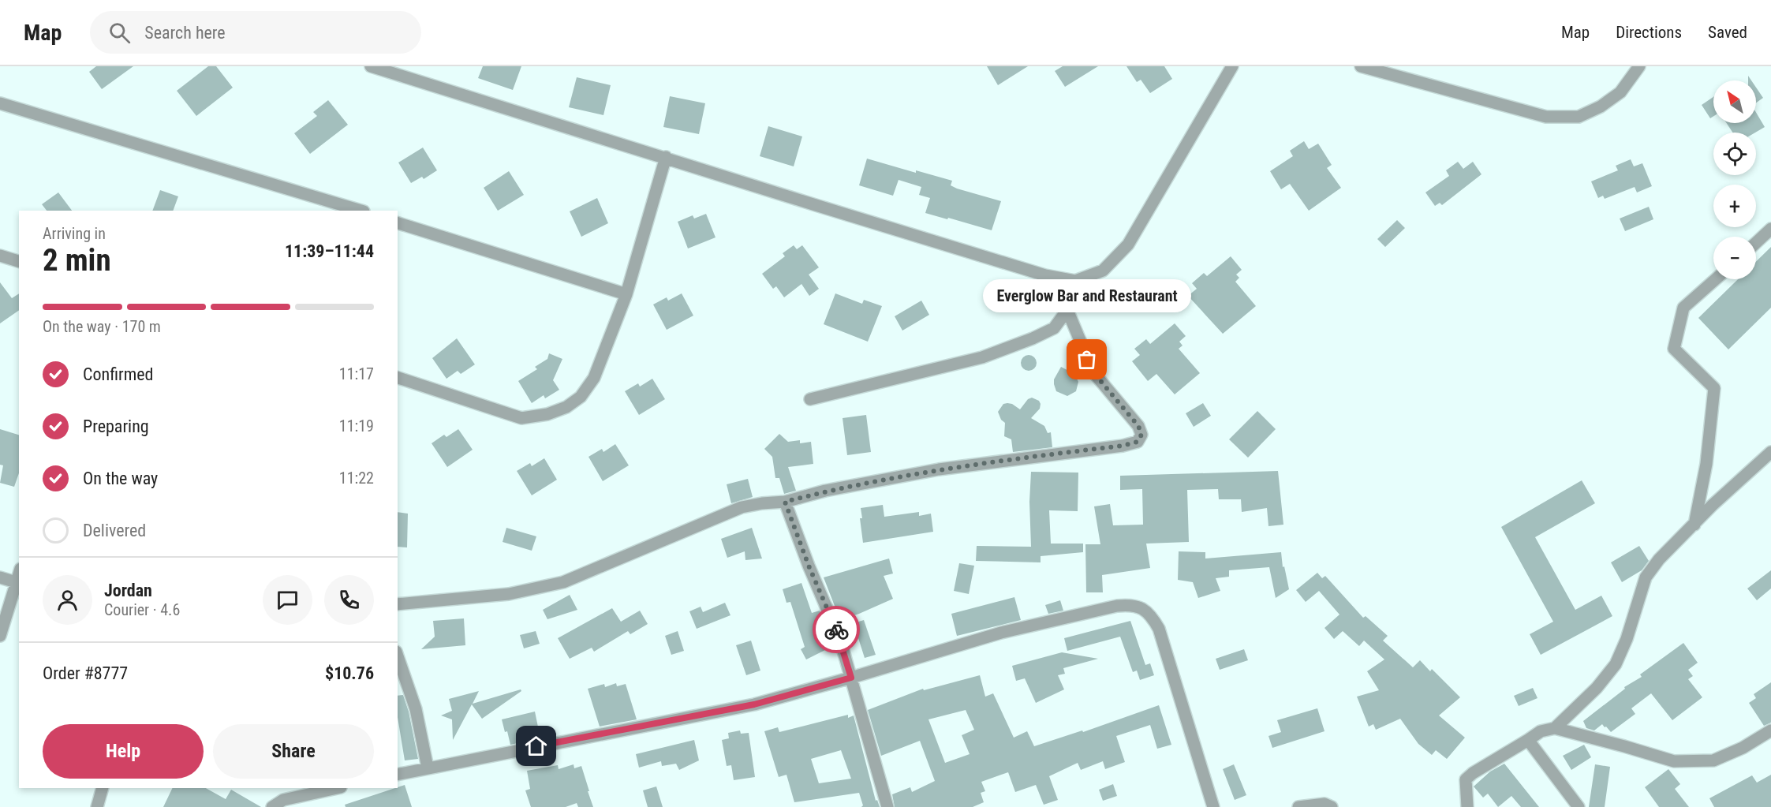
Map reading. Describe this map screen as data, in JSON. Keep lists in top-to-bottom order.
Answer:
{
  "places": ["Everglow Bar and Restaurant"],
  "north": "top left",
  "page": {
    "header": "Map",
    "search": "Search here",
    "nav": ["Map", "Directions", "Saved"],
    "map_buttons": ["+", "−"],
    "heading": ["2 min", "Arriving in", "11:39–11:44"],
    "panel": [
      "Jordan",
      "Courier · 4.6",
      "Order #8777",
      "$10.76"
    ],
    "bubble": "Everglow Bar and Restaurant",
    "bar": "On the way · 170 m",
    "list": [
      ["Confirmed", "11:17"],
      ["Preparing", "11:19"],
      ["On the way", "11:22"],
      "Delivered"
    ],
    "buttons": ["Help", "Share"]
  }
}
